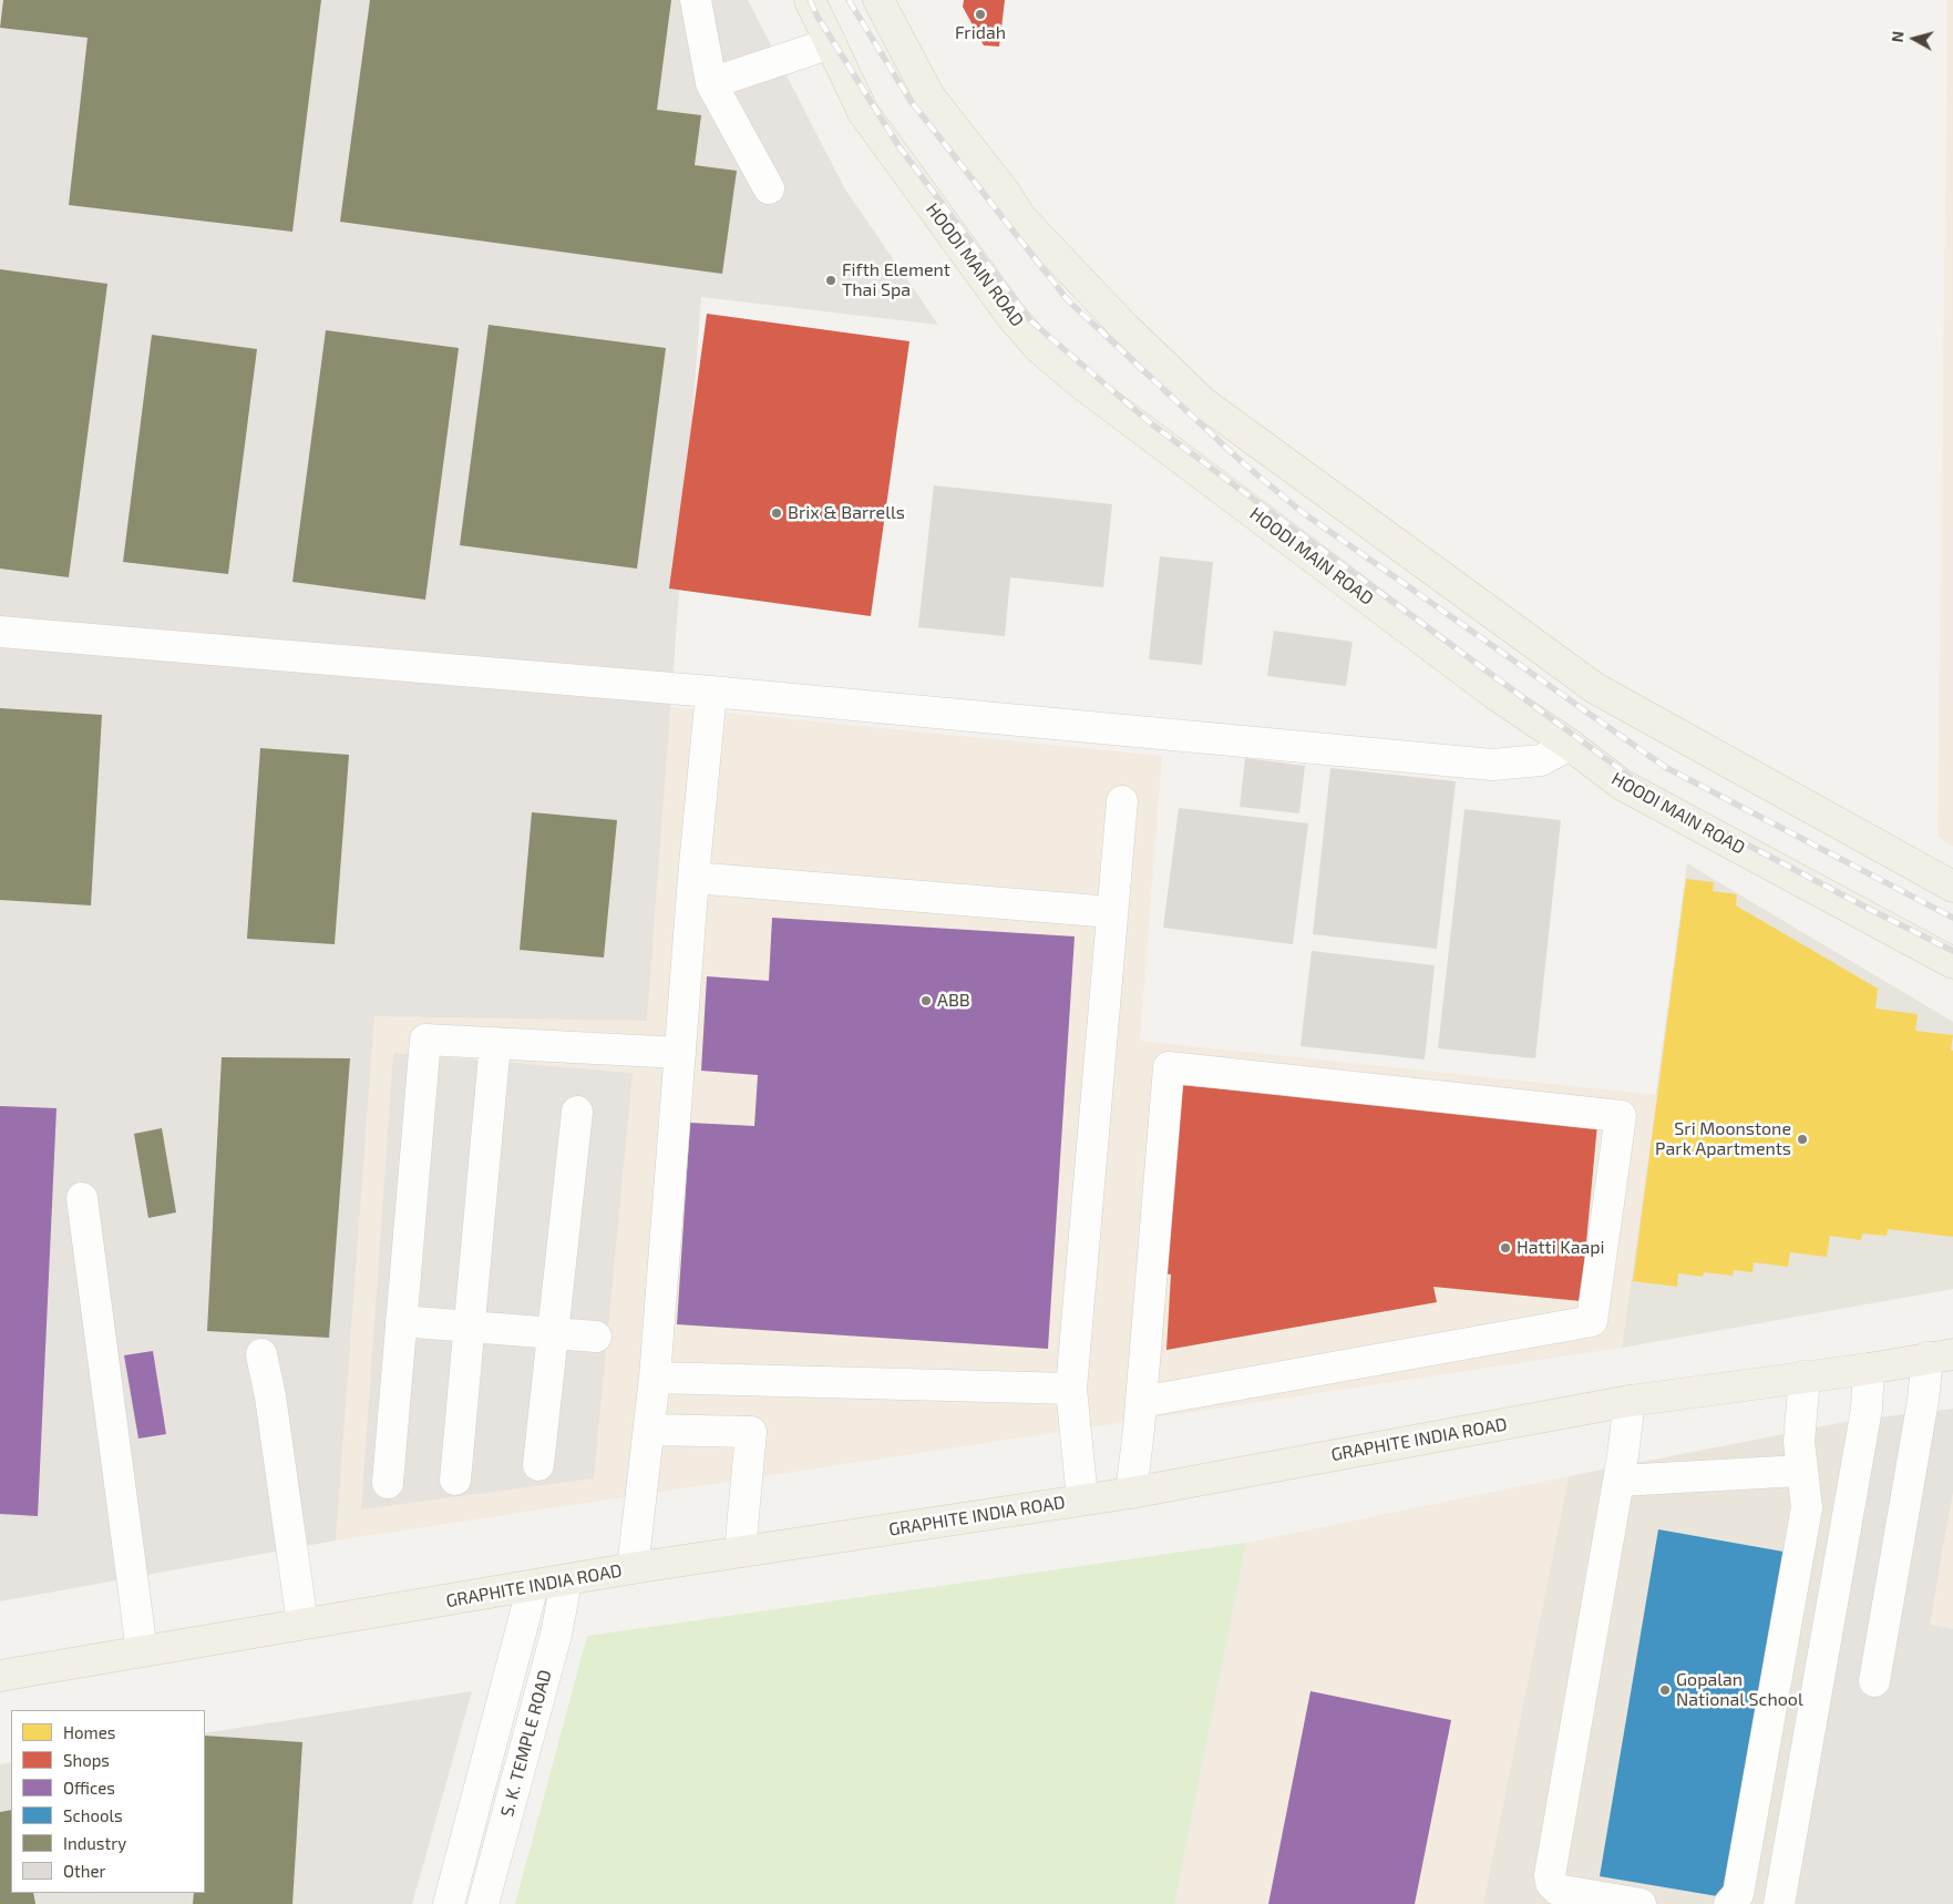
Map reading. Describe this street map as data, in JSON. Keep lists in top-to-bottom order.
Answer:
{
  "streets": {
    "main road": ["HOODI MAIN ROAD", "GRAPHITE INDIA ROAD"],
    "street": ["S. K. TEMPLE ROAD"]
  },
  "crossings": [
    ["GRAPHITE INDIA ROAD", "S. K. TEMPLE ROAD"]
  ],
  "places": [
    "Fridah",
    "Fifth Element Thai Spa",
    "Brix & Barrells",
    "ABB",
    "Sri Moonstone Park Apartments",
    "Hatti Kaapi",
    "Gopalan National School"
  ],
  "legend": [
    "Homes",
    "Shops",
    "Offices",
    "Schools",
    "Industry",
    "Other"
  ],
  "north": "left"
}
